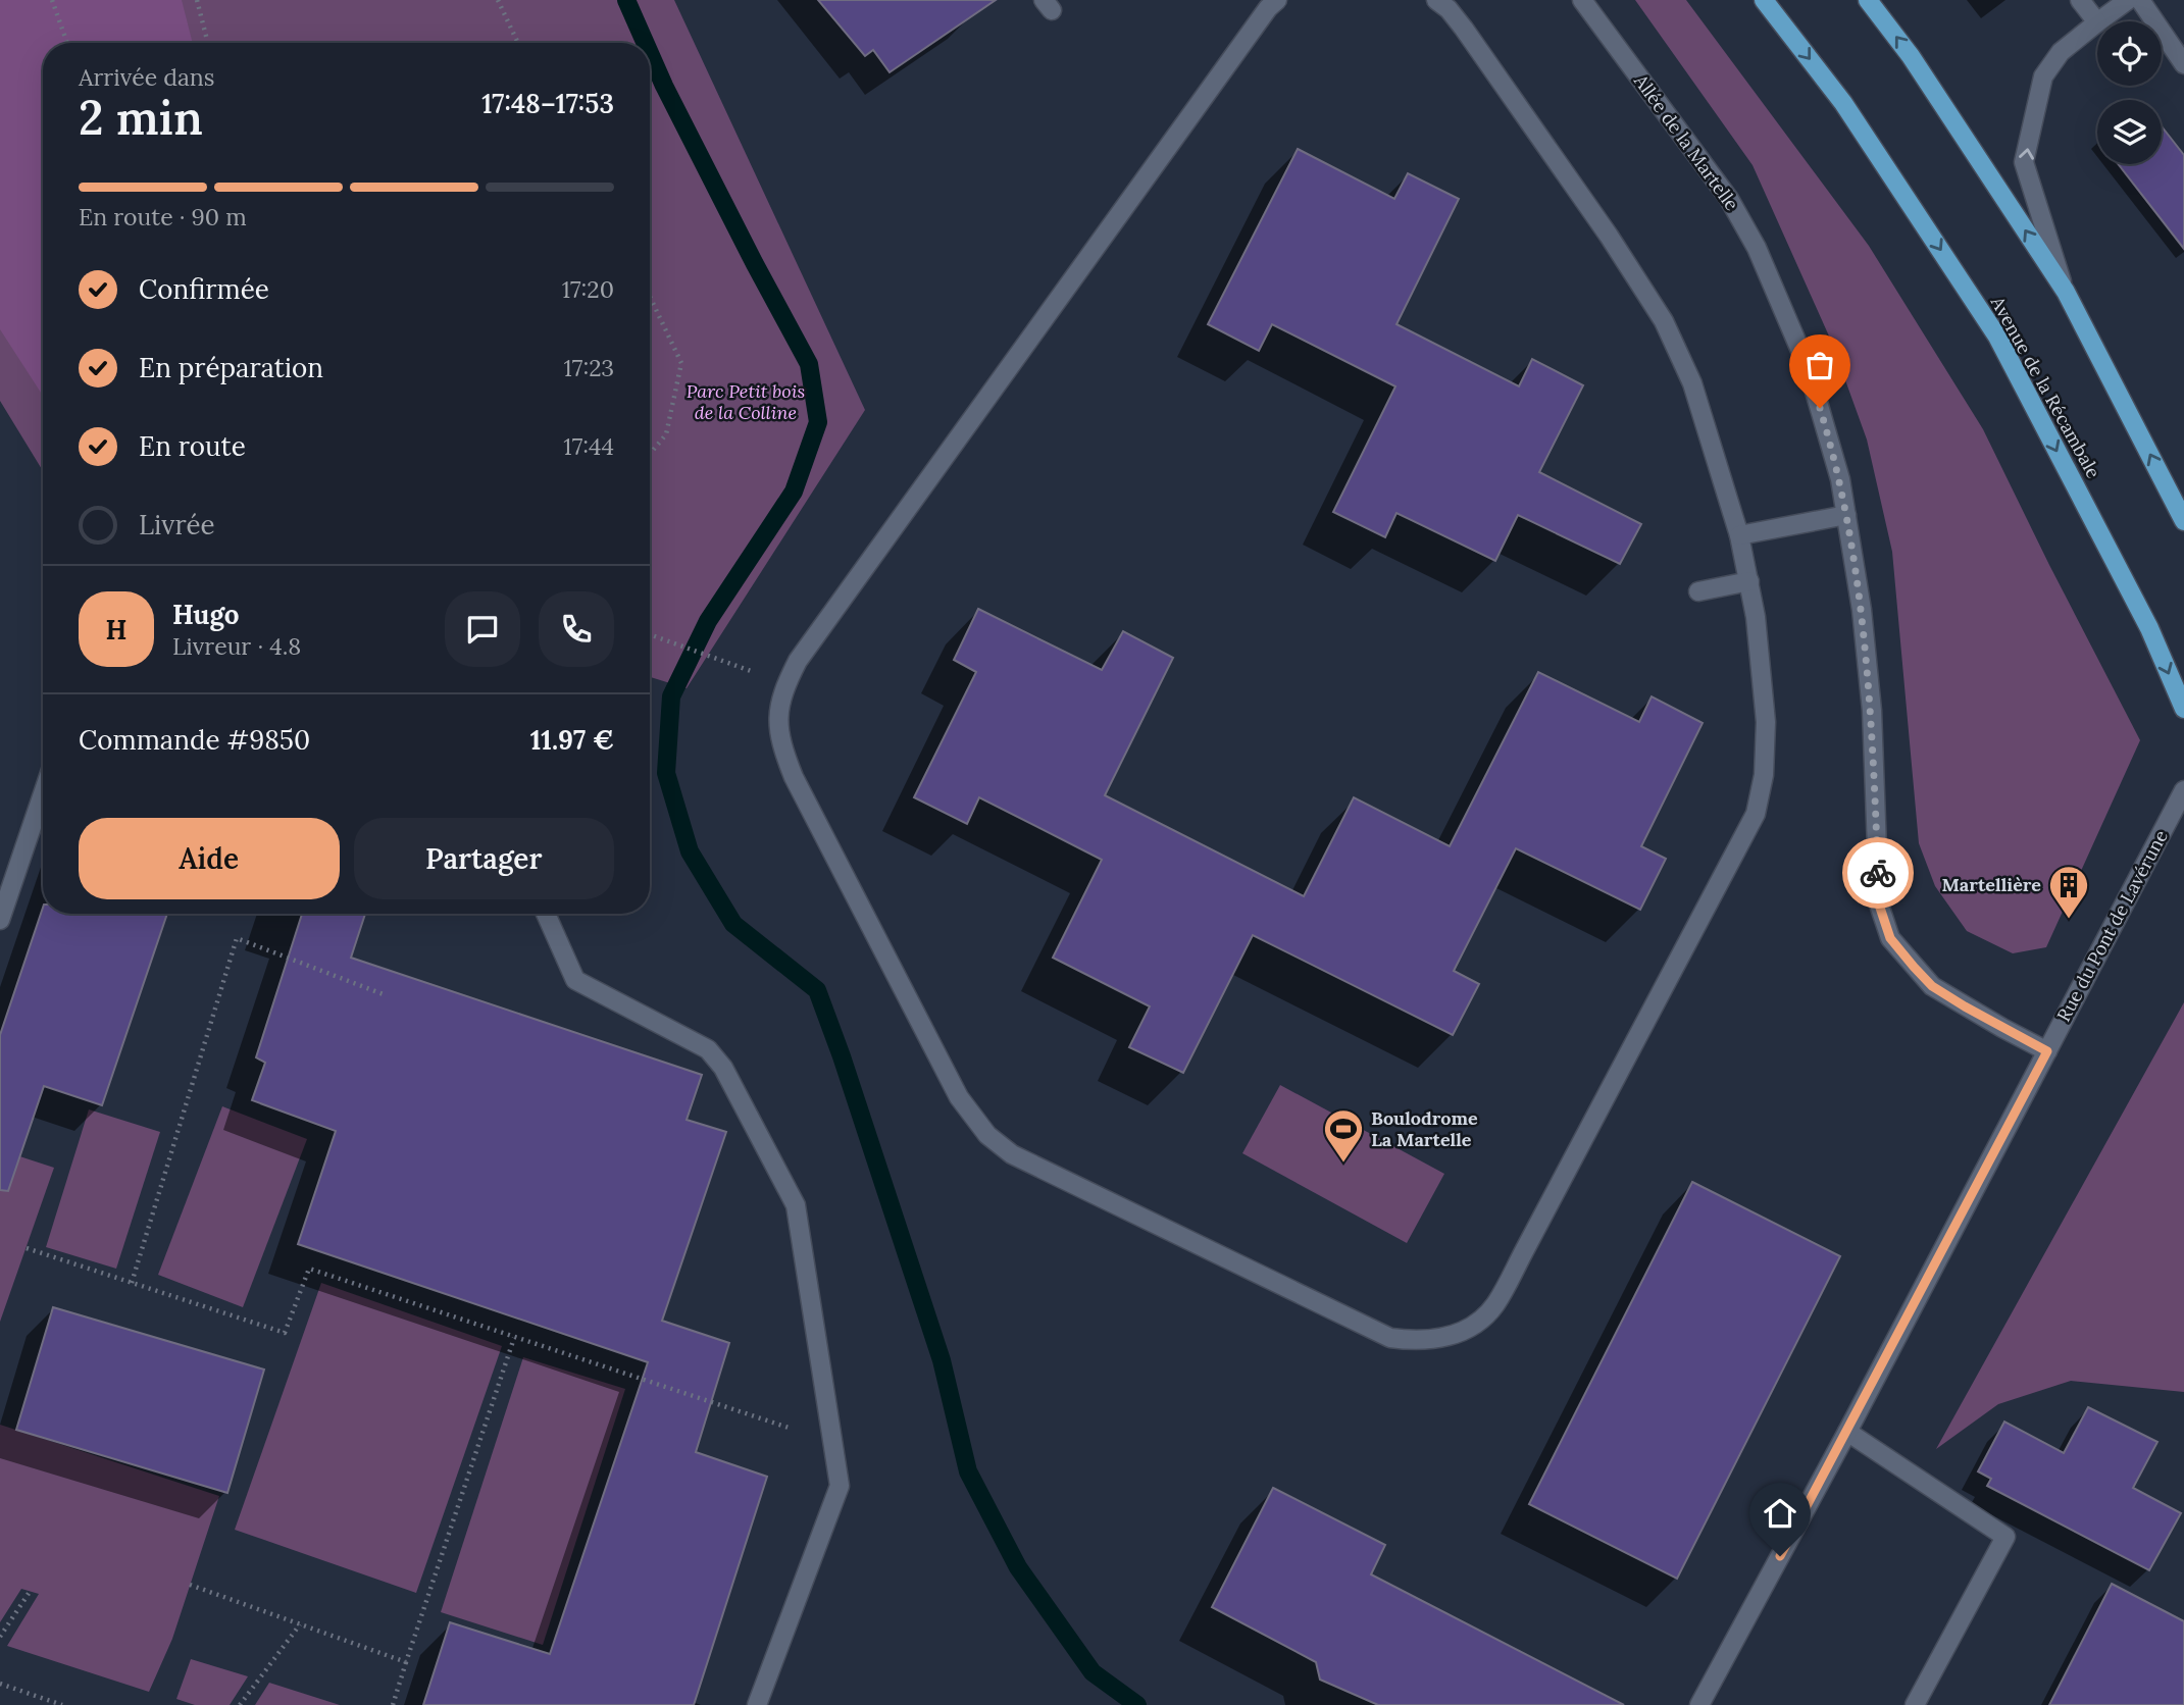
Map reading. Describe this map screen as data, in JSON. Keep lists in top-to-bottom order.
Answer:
{
  "streets": {
    "main road": ["Avenue de la Récambale"],
    "street": ["Allée de la Martelle", "Rue du Pont de Lavérune"]
  },
  "crossings": [
    ["Allée de la Martelle", "Rue du Pont de Lavérune"]
  ],
  "parks": ["Parc Petit bois de la Colline"],
  "places": {
    "building": ["Martellière"],
    "sports": ["Boulodrome La Martelle"]
  },
  "page": {
    "heading": ["2 min", "Arrivée dans", "17:48–17:53"],
    "panel": [
      "Hugo",
      "Livreur · 4.8",
      "Commande #9850",
      "11.97 €"
    ],
    "bar": "En route · 90 m",
    "list": [
      ["Confirmée", "17:20"],
      ["En préparation", "17:23"],
      ["En route", "17:44"],
      "Livrée"
    ],
    "round": "H",
    "buttons": ["Aide", "Partager"]
  }
}
